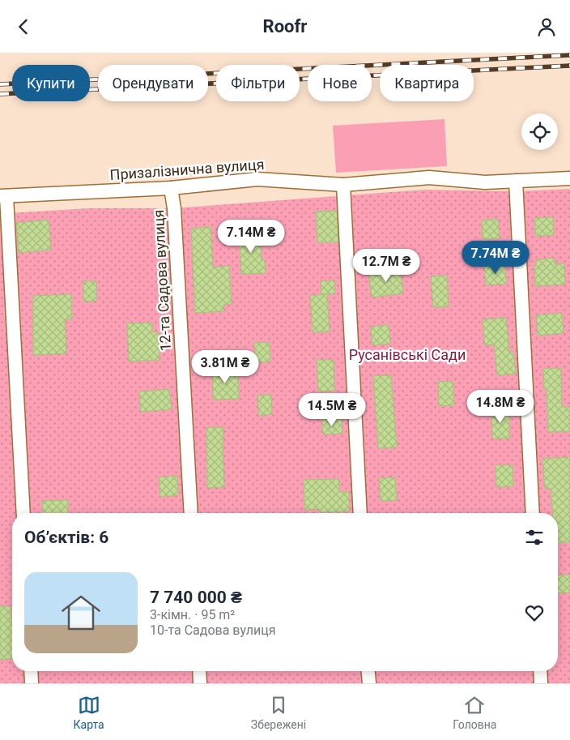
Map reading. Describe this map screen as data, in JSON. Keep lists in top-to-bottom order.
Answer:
{
  "streets": {
    "street": ["Призалізнична вулиця", "12-та Садова вулиця"]
  },
  "crossings": [
    ["Призалізнична вулиця", "12-та Садова вулиця"]
  ],
  "parks": ["Русанівські Сади"],
  "page": {
    "header": "Roofr",
    "chip": [
      "Купити",
      "Орендувати",
      "Фільтри",
      "Нове",
      "Квартира"
    ],
    "price": [
      "7.14M ₴",
      "7.74M ₴",
      "12.7M ₴",
      "3.81M ₴",
      "14.8M ₴",
      "14.5M ₴"
    ],
    "heading": "Об’єктів: 6",
    "list": [
      {
        "name": "7 740 000 ₴",
        "note": "3-кімн. · 95 m² · 10-та Садова вулиця"
      }
    ],
    "tabs": ["Карта", "Збережені", "Головна"]
  }
}
